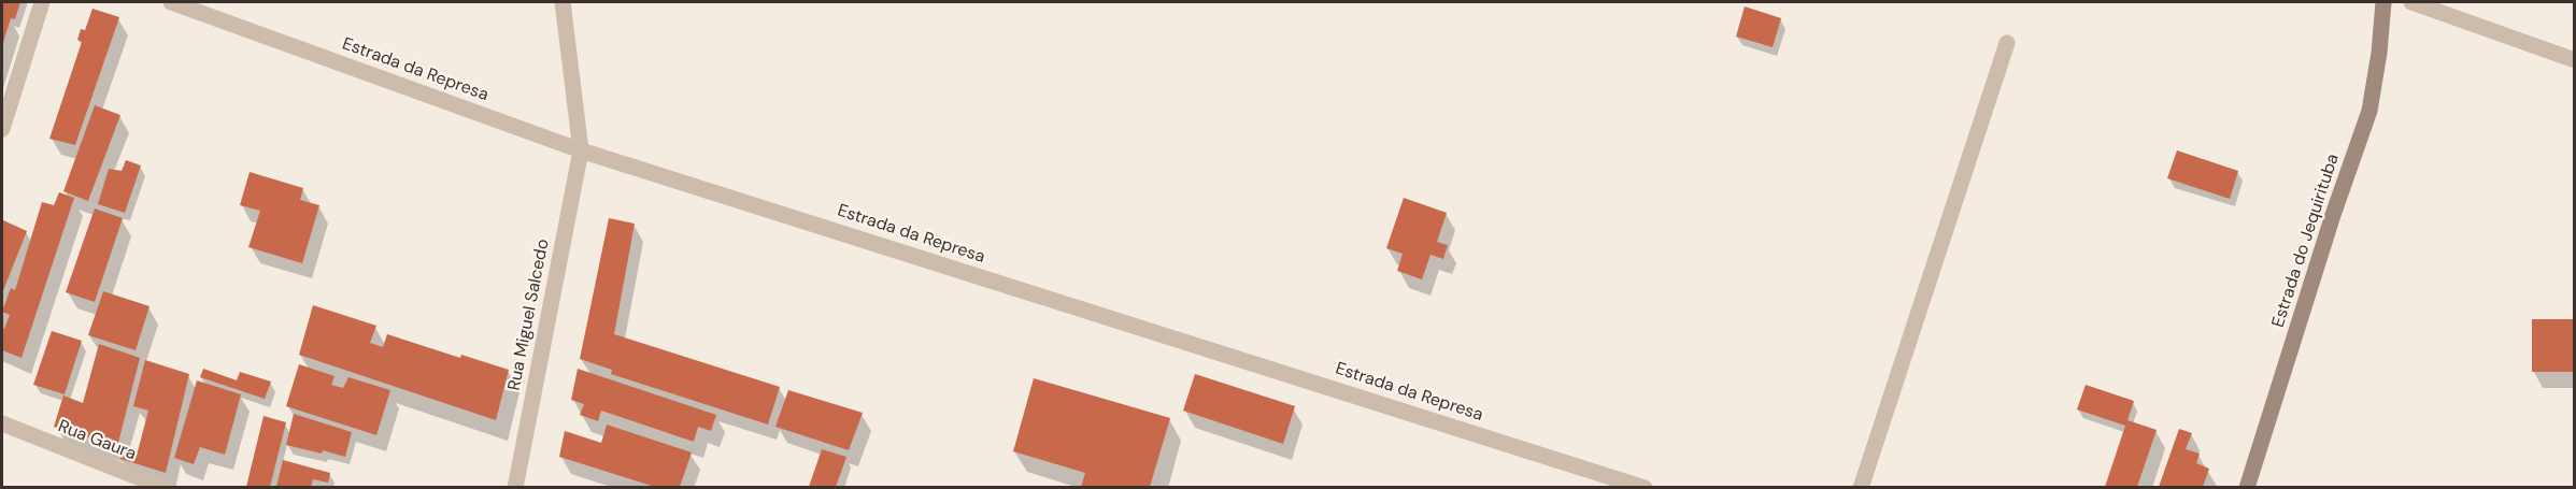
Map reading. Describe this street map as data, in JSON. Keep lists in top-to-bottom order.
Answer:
{
  "streets": {
    "street": [
      "Estrada da Represa",
      "Estrada do Jequirituba",
      "Rua Miguel Salcedo",
      "Rua Gaura"
    ]
  },
  "crossings": [
    ["Estrada da Represa", "Rua Miguel Salcedo"]
  ]
}
